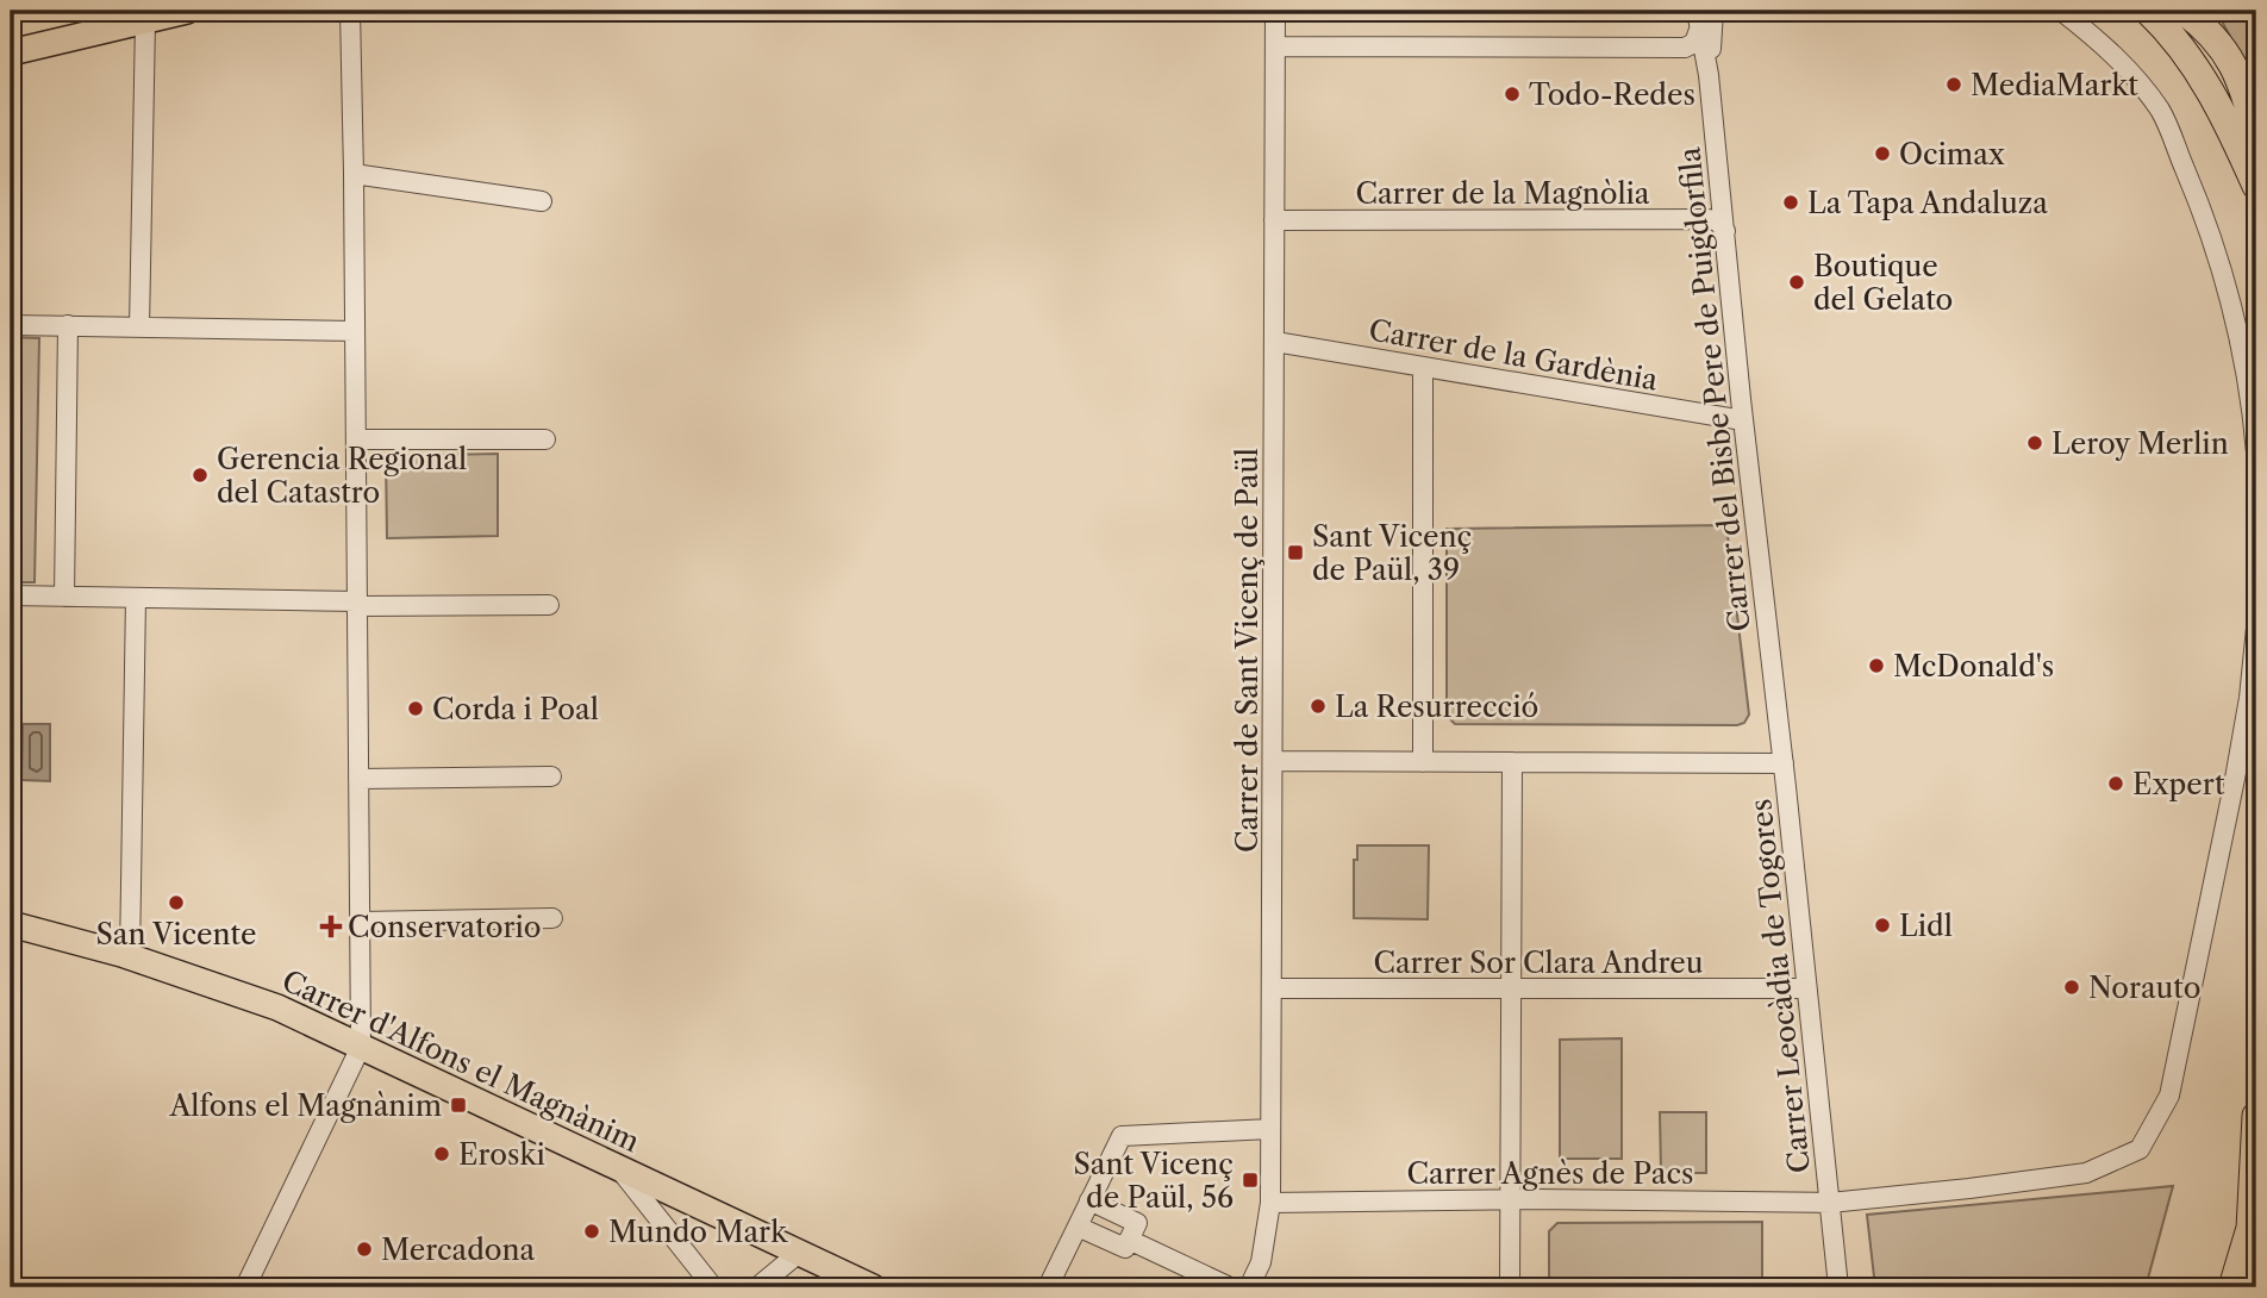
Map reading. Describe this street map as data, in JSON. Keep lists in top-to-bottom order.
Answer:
{
  "streets": {
    "main road": ["Carrer d'Alfons el Magnànim"],
    "street": [
      "Carrer de la Magnòlia",
      "Carrer de la Gardènia",
      "Carrer del Bisbe Pere de Puigdorfila",
      "Carrer de Sant Vicenç de Paül",
      "Carrer Sor Clara Andreu",
      "Carrer Leocàdia de Togores",
      "Carrer Agnès de Pacs"
    ]
  },
  "crossings": [
    ["Carrer de la Magnòlia", "Carrer del Bisbe Pere de Puigdorfila"],
    ["Carrer de la Magnòlia", "Carrer de Sant Vicenç de Paül"],
    ["Carrer de la Gardènia", "Carrer del Bisbe Pere de Puigdorfila"],
    ["Carrer de la Gardènia", "Carrer de Sant Vicenç de Paül"],
    ["Carrer del Bisbe Pere de Puigdorfila", "Carrer Leocàdia de Togores"],
    ["Carrer de Sant Vicenç de Paül", "Carrer Sor Clara Andreu"],
    ["Carrer de Sant Vicenç de Paül", "Carrer Agnès de Pacs"],
    ["Carrer Sor Clara Andreu", "Carrer Leocàdia de Togores"],
    ["Carrer Leocàdia de Togores", "Carrer Agnès de Pacs"]
  ],
  "places": {
    "other": [
      "MediaMarkt",
      "Todo-Redes",
      "Ocimax",
      "La Tapa Andaluza",
      "Boutique del Gelato",
      "Leroy Merlin",
      "Gerencia Regional del Catastro",
      "McDonald's",
      "La Resurrecció",
      "Corda i Poal",
      "Expert",
      "San Vicente",
      "Lidl",
      "Norauto",
      "Eroski",
      "Mundo Mark",
      "Mercadona"
    ],
    "transit": ["Sant Vicenç de Paül, 39", "Alfons el Magnànim", "Sant Vicenç de Paül, 56"],
    "health": ["Conservatorio"]
  }
}
